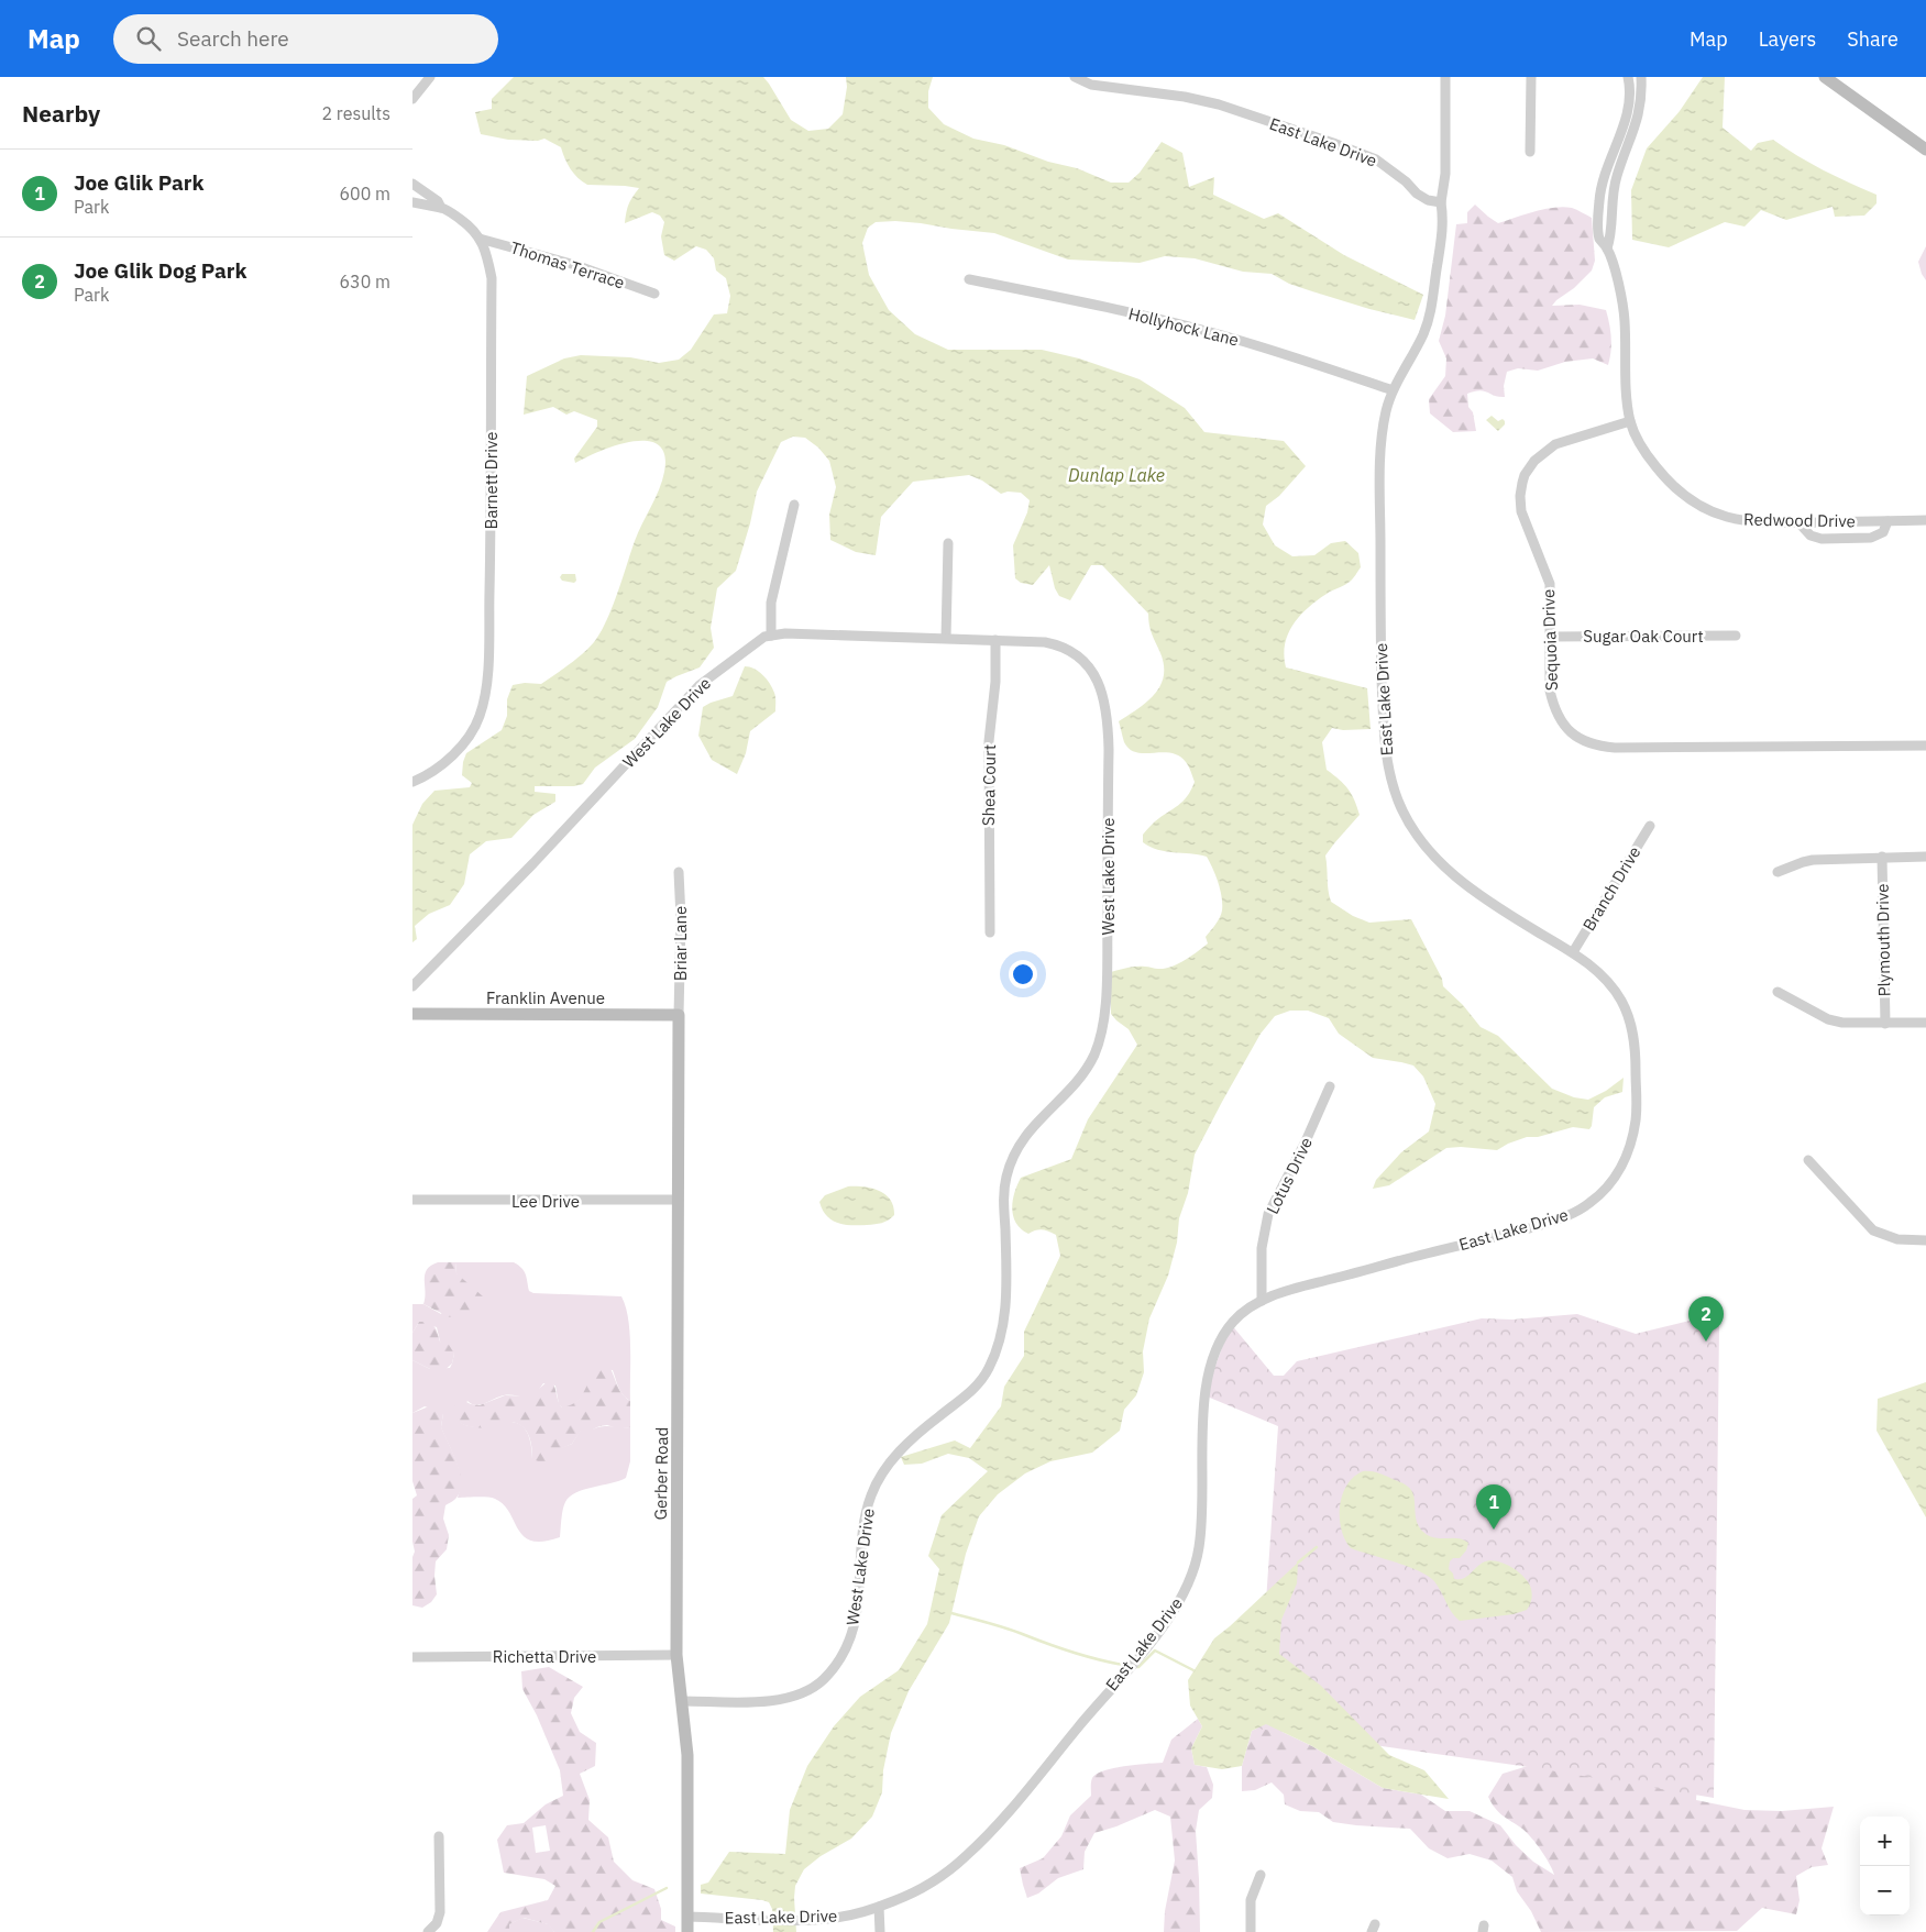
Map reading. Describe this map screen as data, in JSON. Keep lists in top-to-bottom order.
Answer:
{
  "streets": {
    "street": [
      "East Lake Drive",
      "Thomas Terrace",
      "Hollyhock Lane",
      "Barnett Drive",
      "Redwood Drive",
      "Sugar Oak Court",
      "Sequoia Drive",
      "West Lake Drive",
      "Shea Court",
      "Branch Drive",
      "Plymouth Drive",
      "Briar Lane",
      "Franklin Avenue",
      "Lotus Drive",
      "Lee Drive",
      "Gerber Road",
      "Richetta Drive"
    ]
  },
  "crossings": [
    ["East Lake Drive", "Hollyhock Lane"],
    ["East Lake Drive", "Branch Drive"],
    ["East Lake Drive", "Lotus Drive"],
    ["East Lake Drive", "Gerber Road"],
    ["Thomas Terrace", "Barnett Drive"],
    ["Redwood Drive", "Sequoia Drive"],
    ["Sugar Oak Court", "Sequoia Drive"],
    ["West Lake Drive", "Shea Court"],
    ["West Lake Drive", "Gerber Road"],
    ["Briar Lane", "Franklin Avenue"],
    ["Briar Lane", "Gerber Road"],
    ["Franklin Avenue", "Gerber Road"],
    ["Lee Drive", "Gerber Road"],
    ["Gerber Road", "Richetta Drive"]
  ],
  "water": ["Dunlap Lake"],
  "page": {
    "header": "Map",
    "search": "Search here",
    "nav": ["Map", "Layers", "Share"],
    "heading": ["Nearby", "2 results"],
    "list": [
      {
        "mark": "1",
        "name": "Joe Glik Park",
        "note": "Park",
        "value": "600 m"
      },
      {
        "mark": "2",
        "name": "Joe Glik Dog Park",
        "note": "Park",
        "value": "630 m"
      }
    ],
    "pins": ["2", "1"],
    "map_buttons": ["+", "−"]
  }
}
